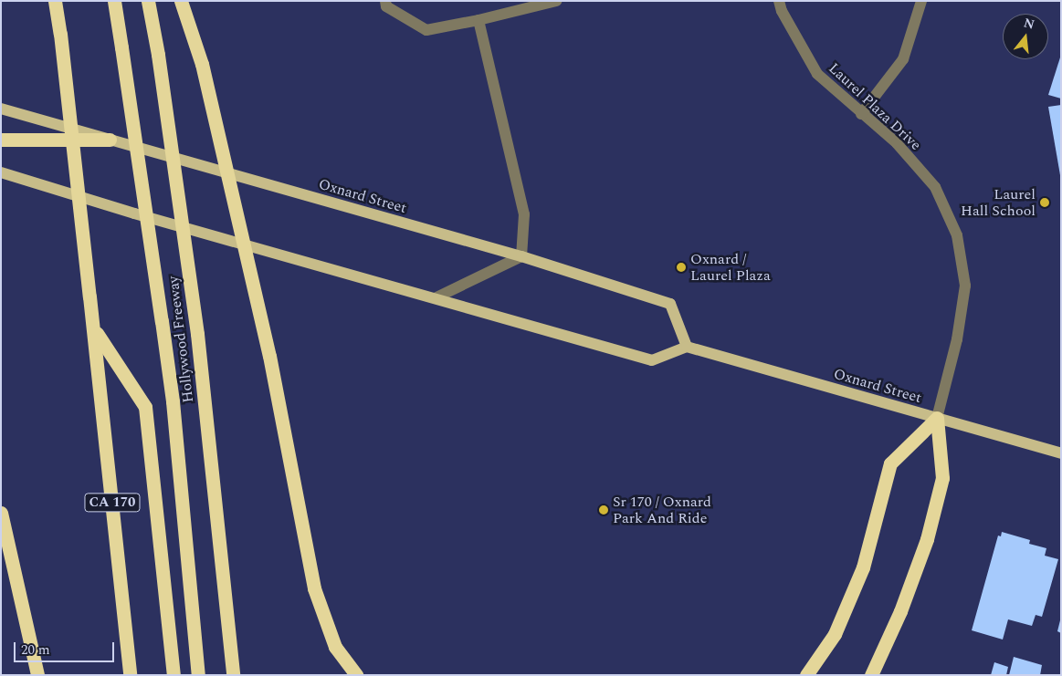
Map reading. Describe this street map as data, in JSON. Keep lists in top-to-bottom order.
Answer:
{
  "streets": {
    "highway": ["Hollywood Freeway", "CA 170"],
    "main road": ["Oxnard Street"],
    "street": ["Laurel Plaza Drive"]
  },
  "crossings": [
    ["Laurel Plaza Drive", "Oxnard Street"]
  ],
  "places": ["Laurel Hall School", "Oxnard / Laurel Plaza", "Sr 170 / Oxnard Park And Ride"],
  "scale_bar": "20 m",
  "north": "top"
}
